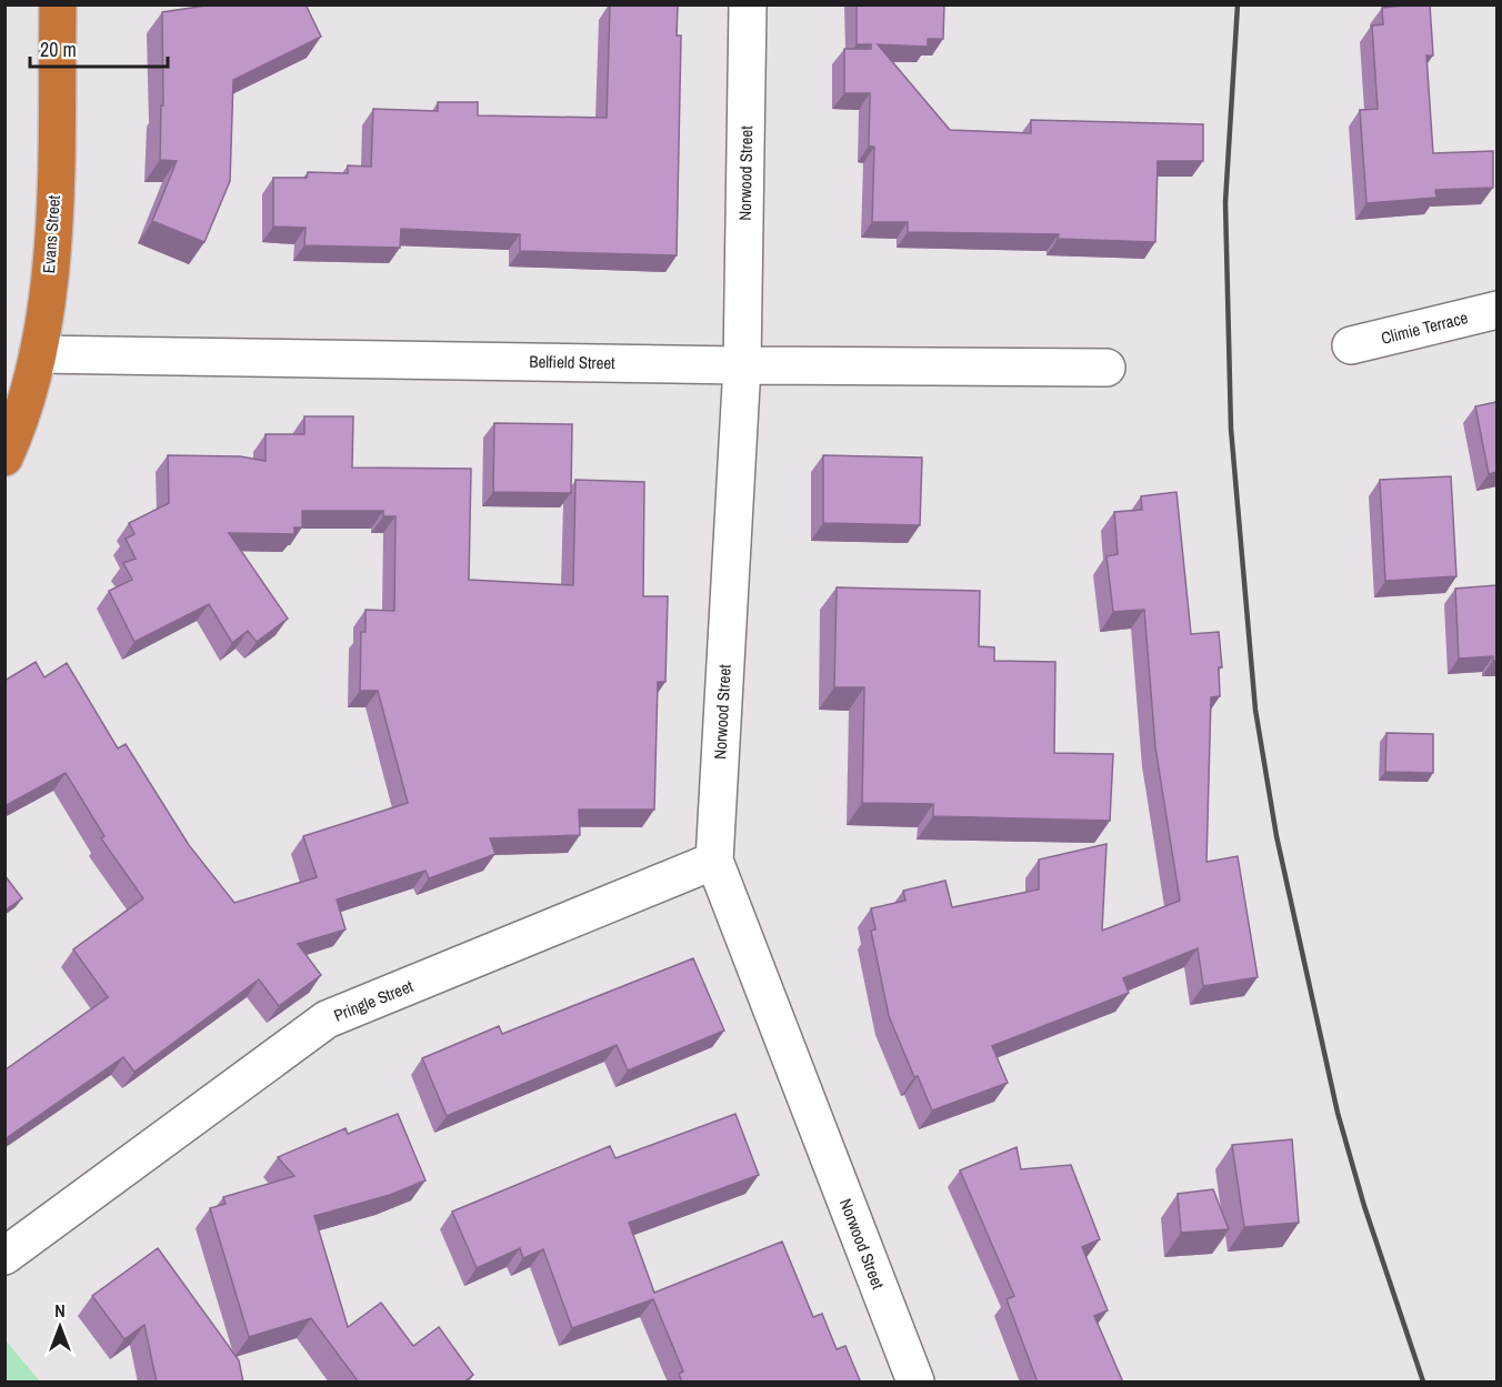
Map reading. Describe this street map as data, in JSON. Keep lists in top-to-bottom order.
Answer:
{
  "streets": {
    "highway": ["Evans Street"],
    "street": [
      "Norwood Street",
      "Climie Terrace",
      "Belfield Street",
      "Pringle Street"
    ]
  },
  "crossings": [
    ["Norwood Street", "Belfield Street"],
    ["Norwood Street", "Pringle Street"],
    ["Evans Street", "Belfield Street"]
  ],
  "scale_bar": "20 m",
  "north": "top"
}
